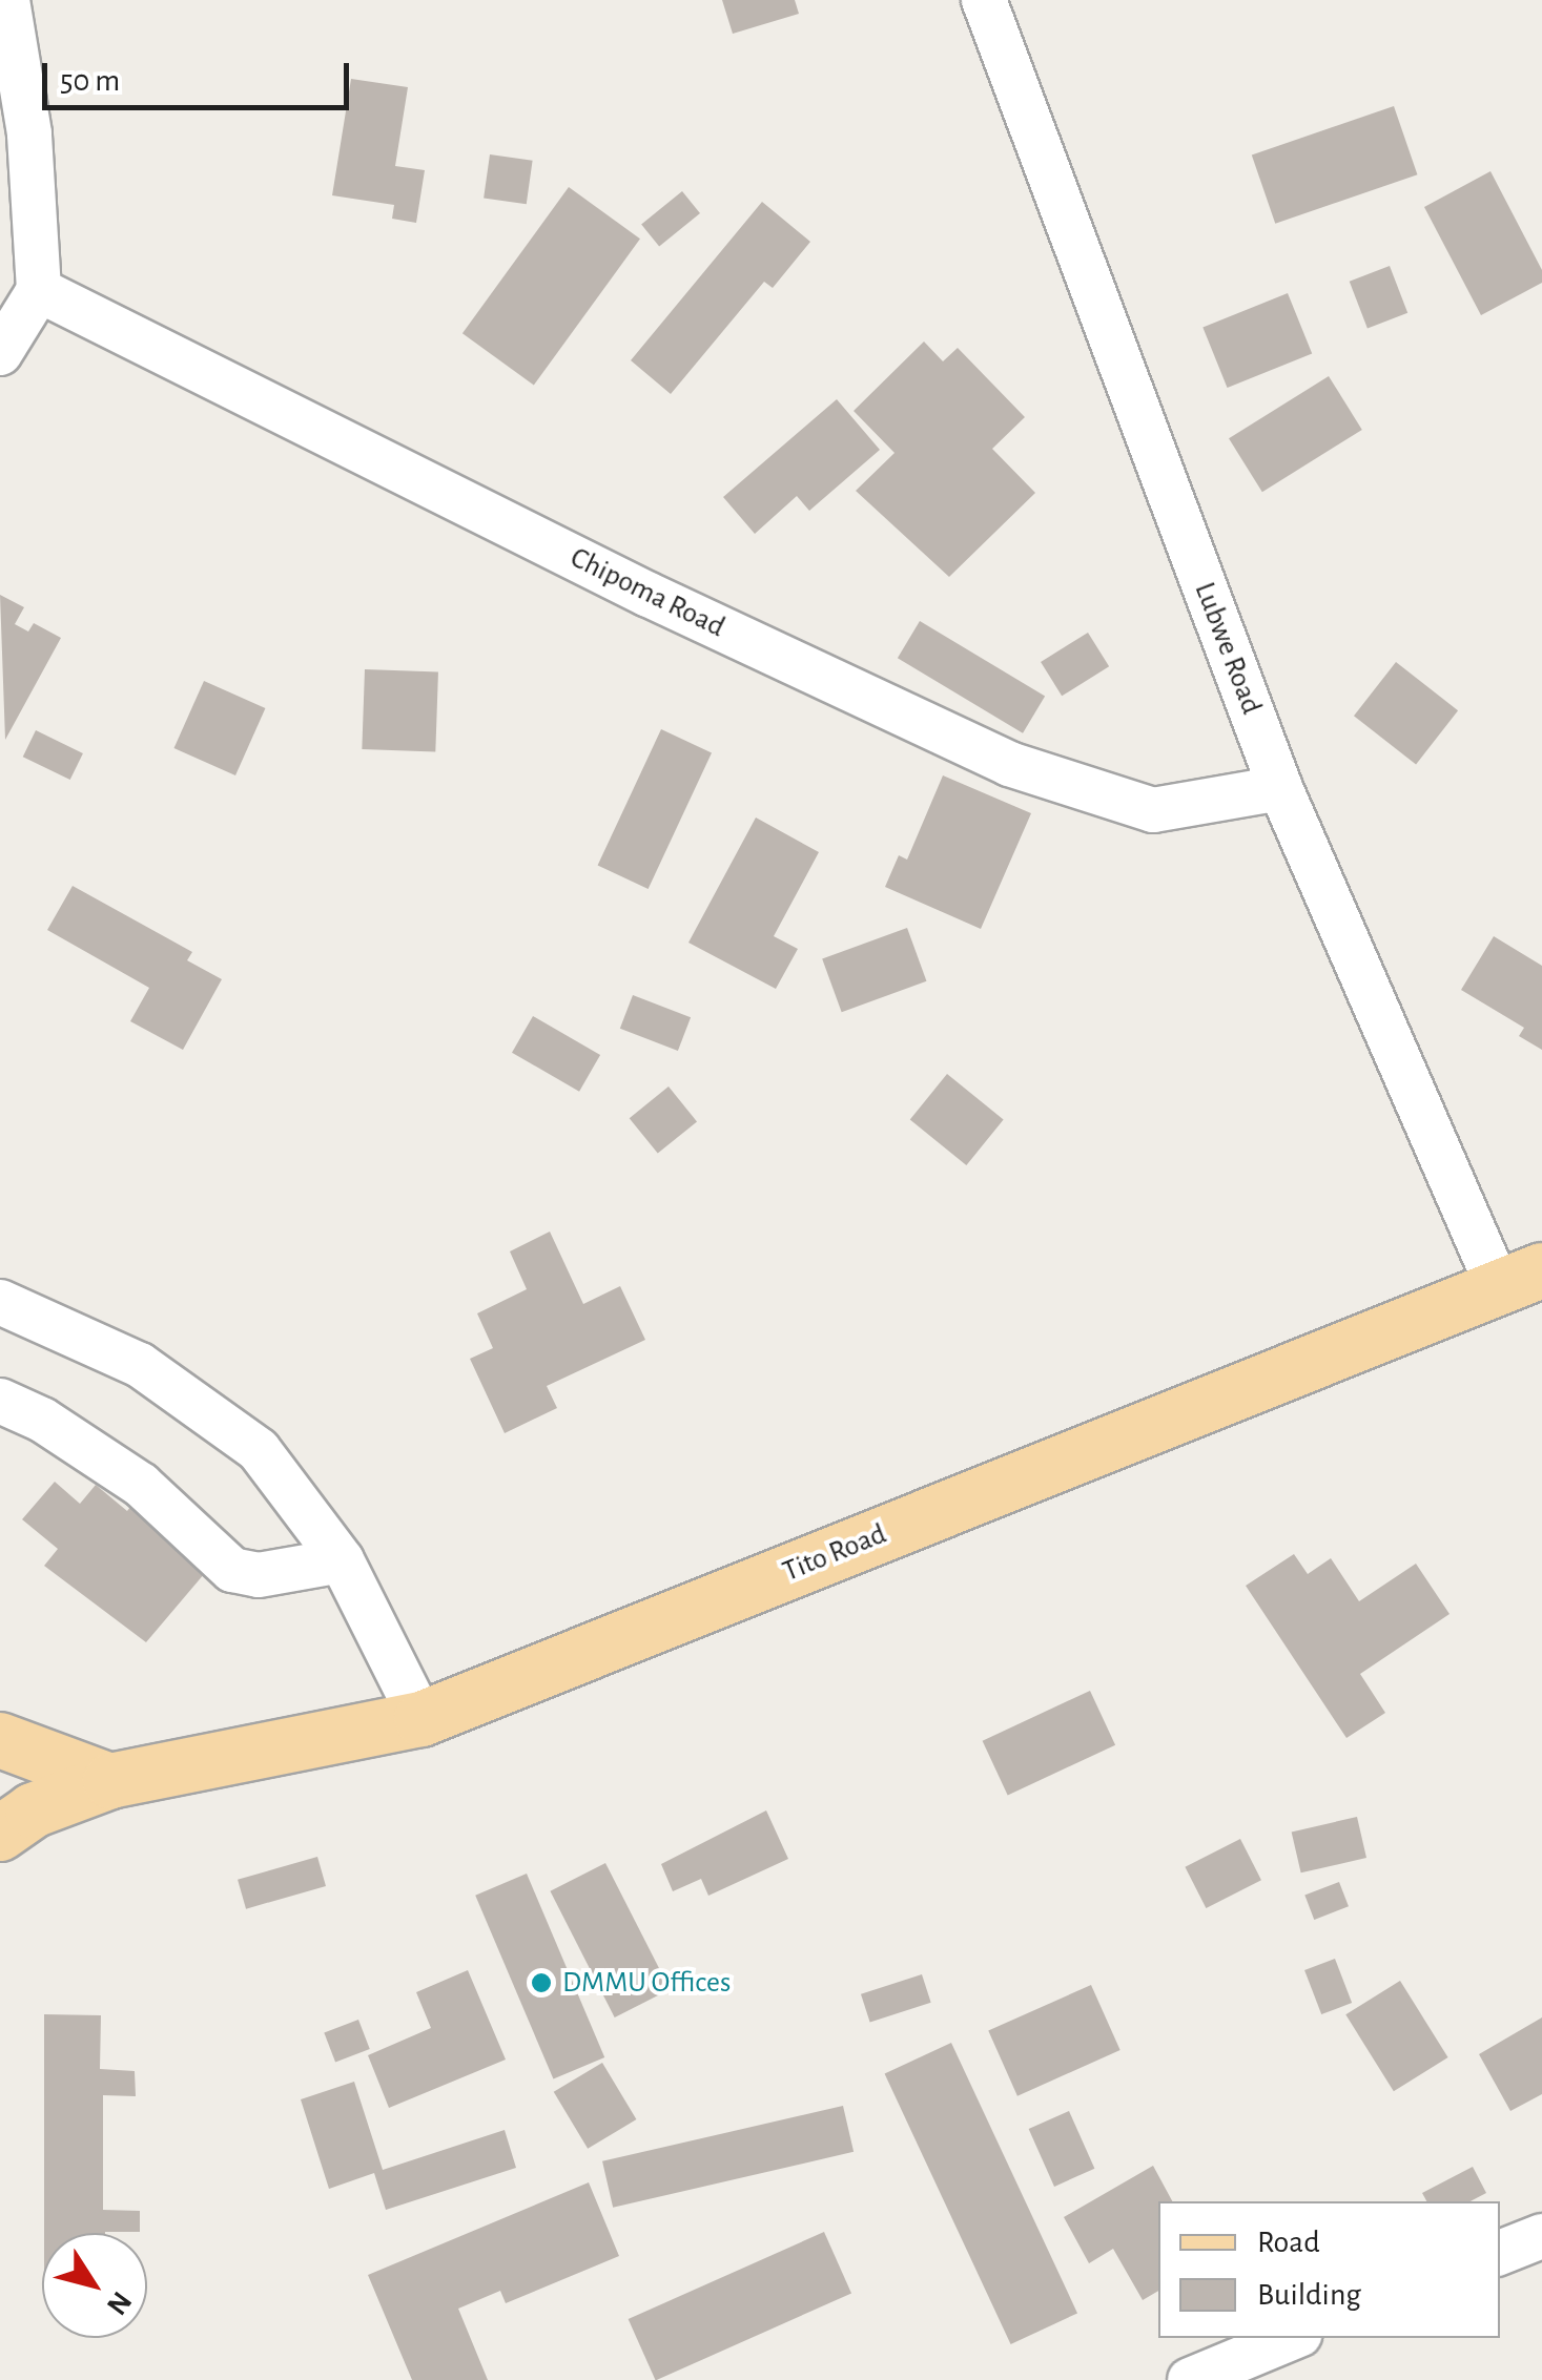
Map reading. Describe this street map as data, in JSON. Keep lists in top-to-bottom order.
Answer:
{
  "streets": {
    "main road": ["Tito Road"],
    "street": ["Chipoma Road", "Lubwe Road"]
  },
  "crossings": [
    ["Chipoma Road", "Lubwe Road"],
    ["Lubwe Road", "Tito Road"]
  ],
  "places": ["DMMU Offices"],
  "legend": ["Road", "Building"],
  "scale_bar": "50 m",
  "north": "bottom right"
}
